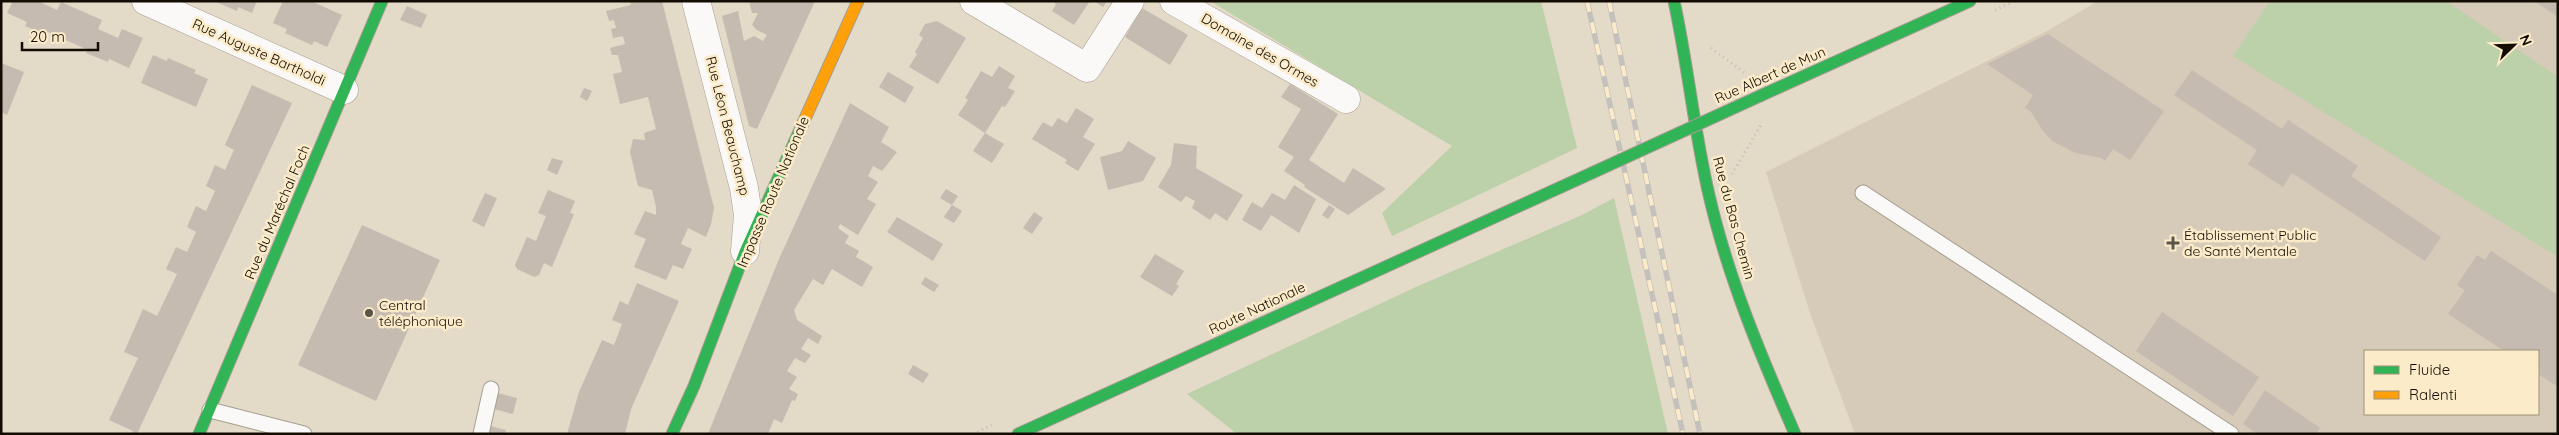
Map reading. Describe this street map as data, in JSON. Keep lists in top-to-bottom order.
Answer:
{
  "streets": {
    "street": [
      "Domaine des Ormes",
      "Rue Auguste Bartholdi",
      "Rue Albert de Mun",
      "Rue Léon Beauchamp",
      "Impasse Route Nationale",
      "Rue du Maréchal Foch",
      "Rue du Bas Chemin",
      "Route Nationale"
    ]
  },
  "crossings": [
    ["Rue Auguste Bartholdi", "Rue du Maréchal Foch"],
    ["Rue Albert de Mun", "Route Nationale"],
    ["Rue Léon Beauchamp", "Impasse Route Nationale"]
  ],
  "places": {
    "health": ["Établissement Public de Santé Mentale"],
    "other": ["Central téléphonique"]
  },
  "legend": ["Fluide", "Ralenti"],
  "scale_bar": "20 m",
  "north": "top right"
}
